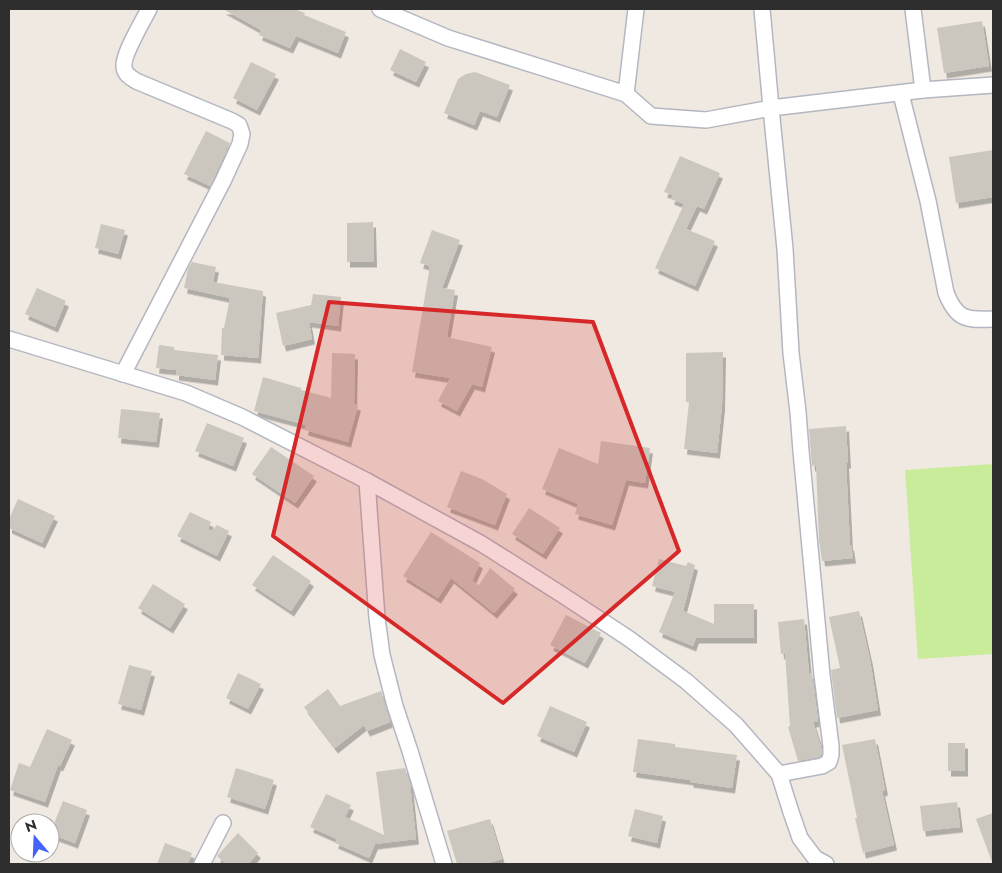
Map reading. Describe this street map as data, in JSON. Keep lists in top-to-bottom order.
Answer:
{
  "north": "top"
}
